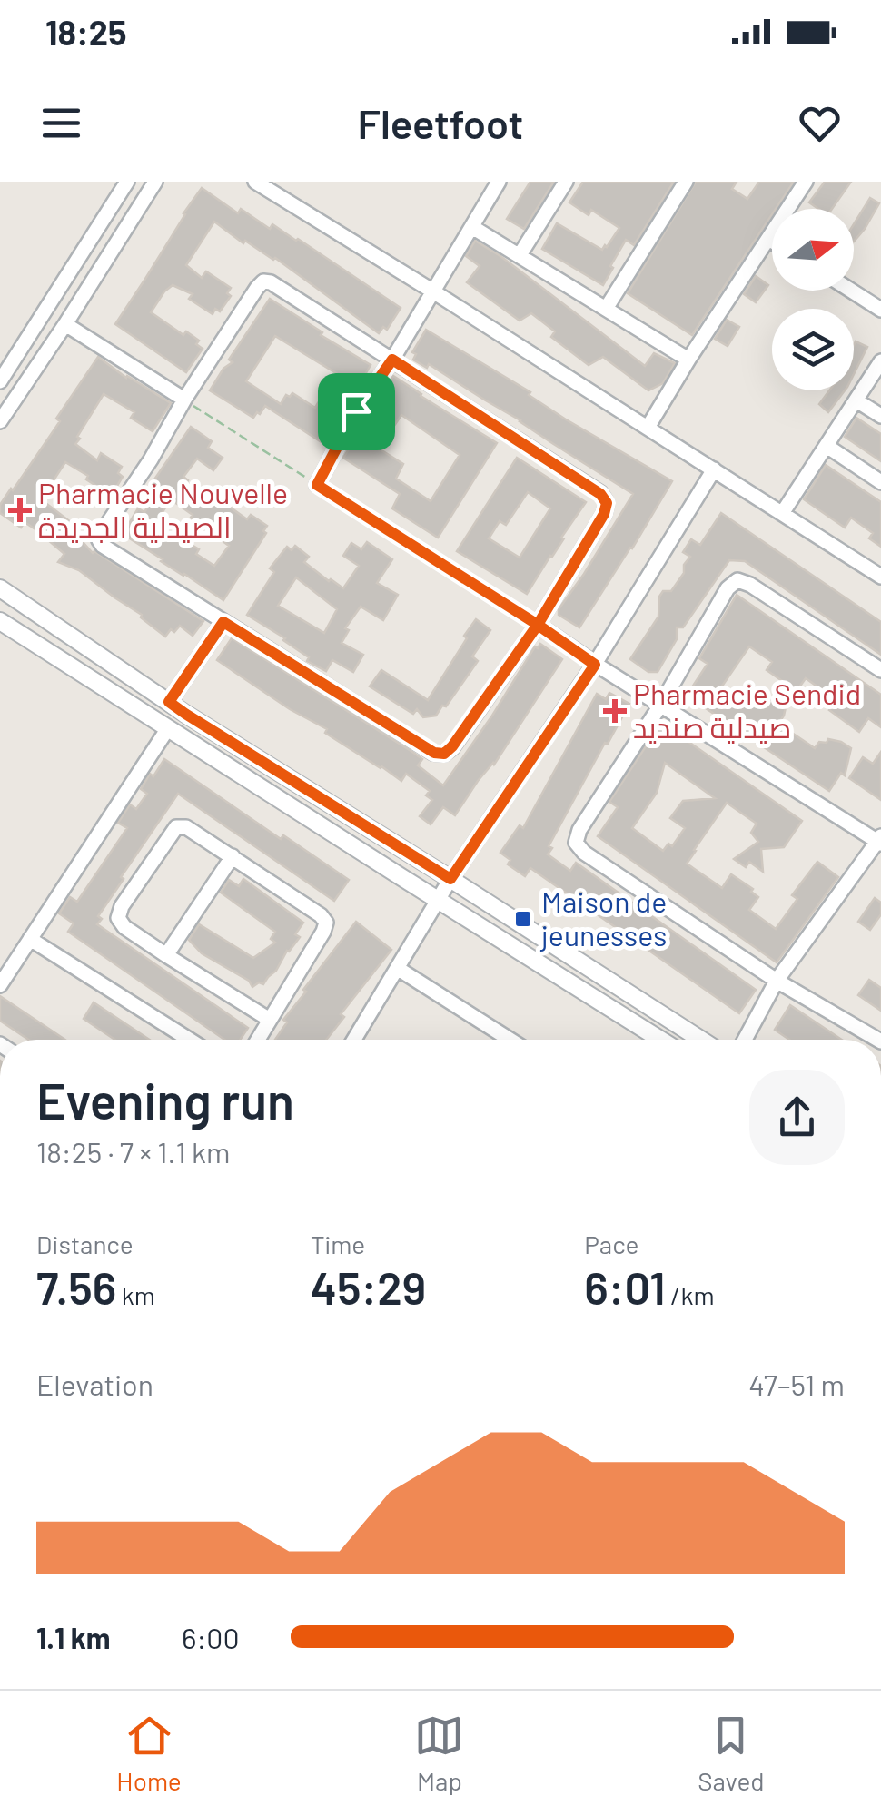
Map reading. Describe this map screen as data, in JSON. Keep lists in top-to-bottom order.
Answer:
{
  "places": {
    "health": ["Pharmacie Nouvelle الصيدلية الجديدة", "Pharmacie Sendid صيدلية صنديد"],
    "transit": ["Maison de jeunesses"]
  },
  "north": "right",
  "page": {
    "status": "18:25",
    "header": "Fleetfoot",
    "heading": ["Evening run", "18:25 · 7 × 1.1 km"],
    "stats": [
      ["Distance", "7.56 km"],
      ["Time", "45:29"],
      ["Pace", "6:01 /km"]
    ],
    "chart": ["Elevation", "47–51 m"],
    "list": [
      {
        "name": "1.1 km",
        "note": "6:00"
      }
    ],
    "tabs": ["Home", "Map", "Saved"]
  }
}
